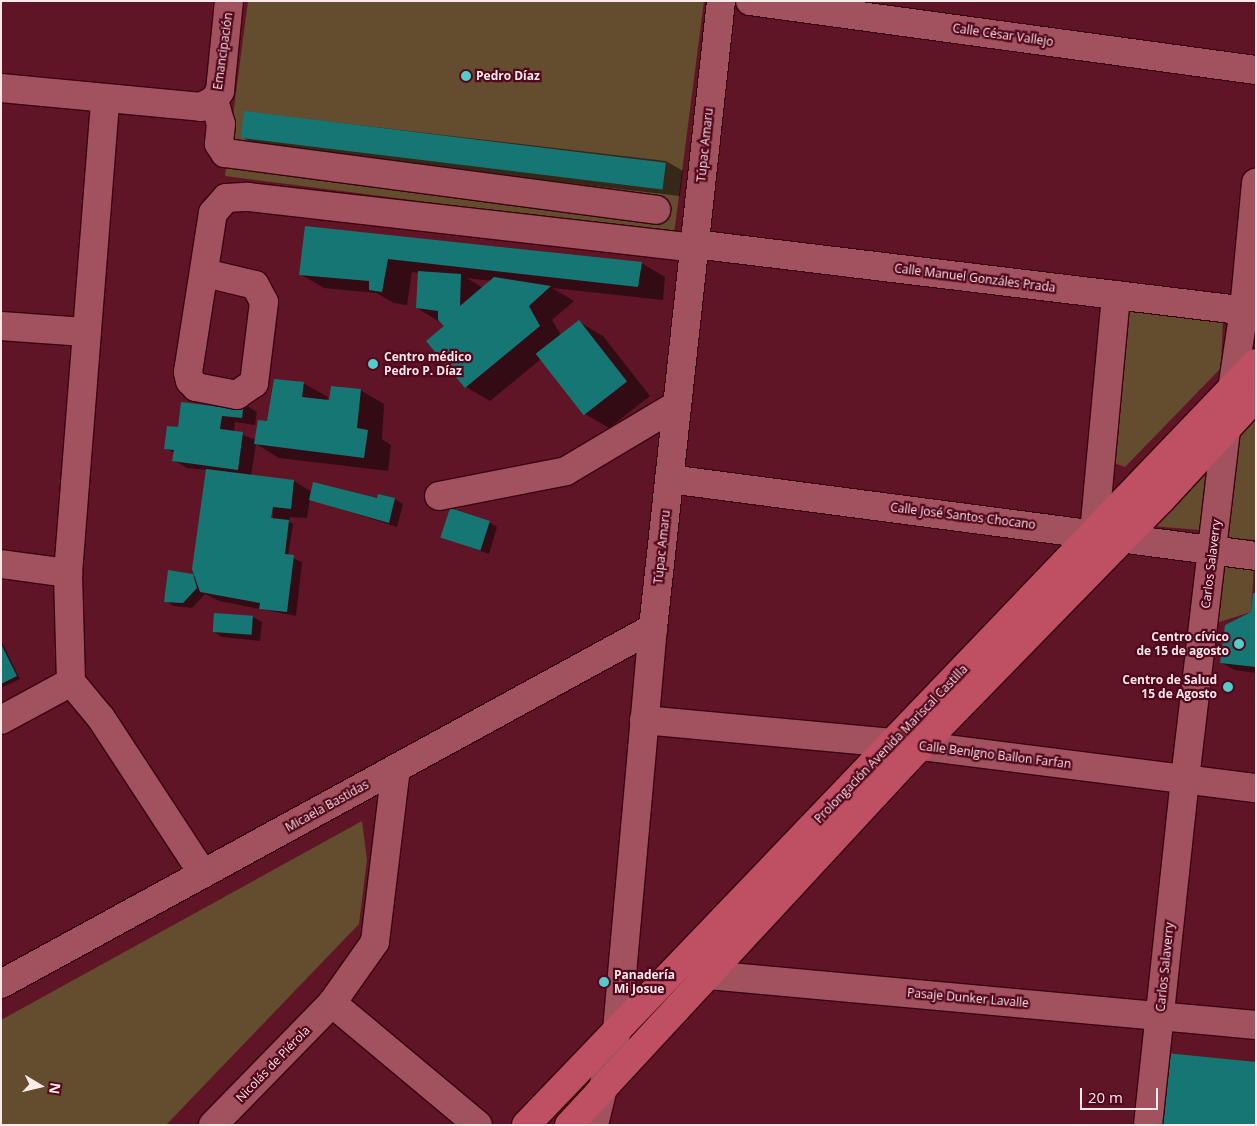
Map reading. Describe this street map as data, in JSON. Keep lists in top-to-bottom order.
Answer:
{
  "streets": {
    "main road": ["Prolongación Avenida Mariscal Castilla"],
    "street": [
      "Calle César Vallejo",
      "Emancipación",
      "Túpac Amaru",
      "Calle Manuel Gonzáles Prada",
      "Calle José Santos Chocano",
      "Carlos Salaverry",
      "Calle Benigno Ballon Farfan",
      "Micaela Bastidas",
      "Pasaje Dunker Lavalle",
      "Nicolás de Piérola"
    ]
  },
  "crossings": [
    ["Túpac Amaru", "Calle Manuel Gonzáles Prada"],
    ["Túpac Amaru", "Calle José Santos Chocano"],
    ["Túpac Amaru", "Prolongación Avenida Mariscal Castilla"],
    ["Túpac Amaru", "Calle Benigno Ballon Farfan"],
    ["Túpac Amaru", "Micaela Bastidas"],
    ["Calle José Santos Chocano", "Carlos Salaverry"],
    ["Calle José Santos Chocano", "Prolongación Avenida Mariscal Castilla"],
    ["Carlos Salaverry", "Prolongación Avenida Mariscal Castilla"],
    ["Carlos Salaverry", "Calle Benigno Ballon Farfan"],
    ["Carlos Salaverry", "Pasaje Dunker Lavalle"],
    ["Prolongación Avenida Mariscal Castilla", "Calle Benigno Ballon Farfan"],
    ["Prolongación Avenida Mariscal Castilla", "Pasaje Dunker Lavalle"],
    ["Micaela Bastidas", "Nicolás de Piérola"]
  ],
  "places": [
    "Pedro Díaz",
    "Centro médico Pedro P. Díaz",
    "Centro cívico de 15 de agosto",
    "Centro de Salud 15 de Agosto",
    "Panadería Mi Josue"
  ],
  "scale_bar": "20 m",
  "north": "right"
}
